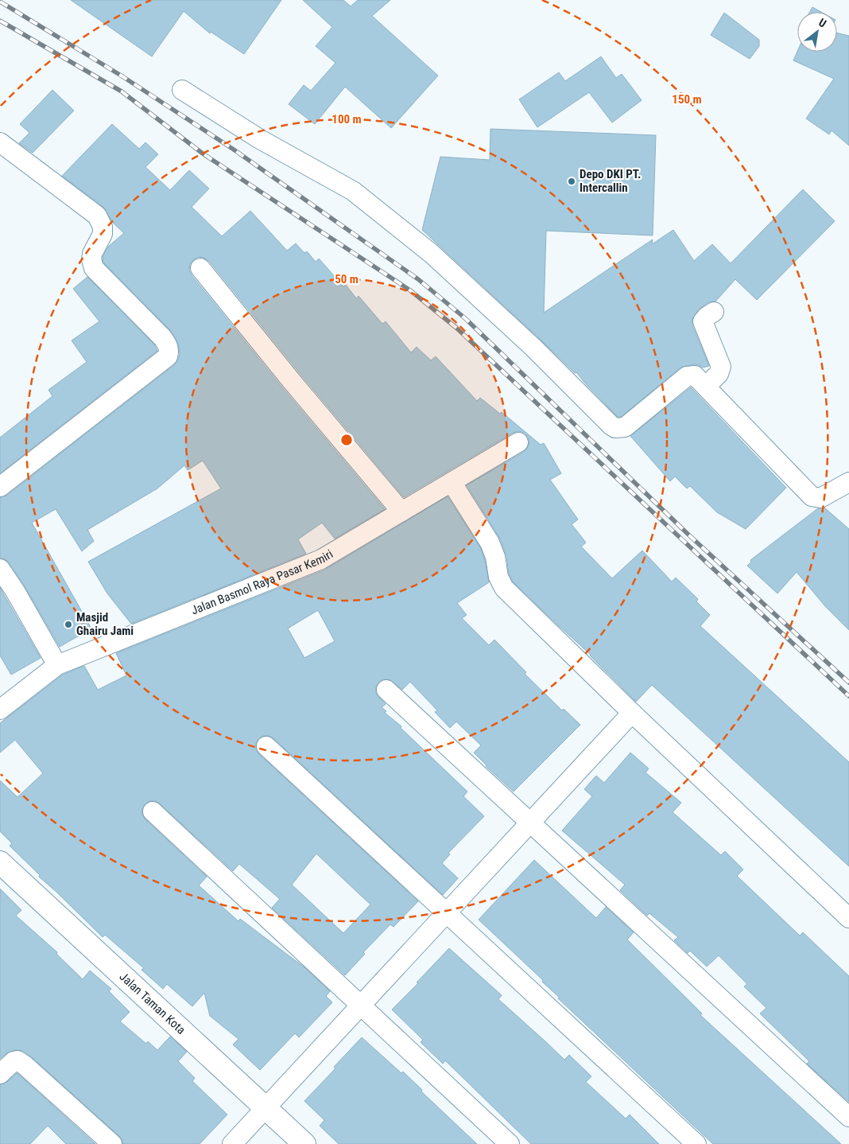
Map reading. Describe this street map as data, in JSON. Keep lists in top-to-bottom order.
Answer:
{
  "streets": {
    "street": ["Jalan Basmol Raya Pasar Kemiri", "Jalan Taman Kota"]
  },
  "places": ["Depo DKI PT. Intercallin", "Masjid Ghairu Jami"],
  "north": "top right",
  "rings": ["150 m", "100 m", "50 m"]
}
